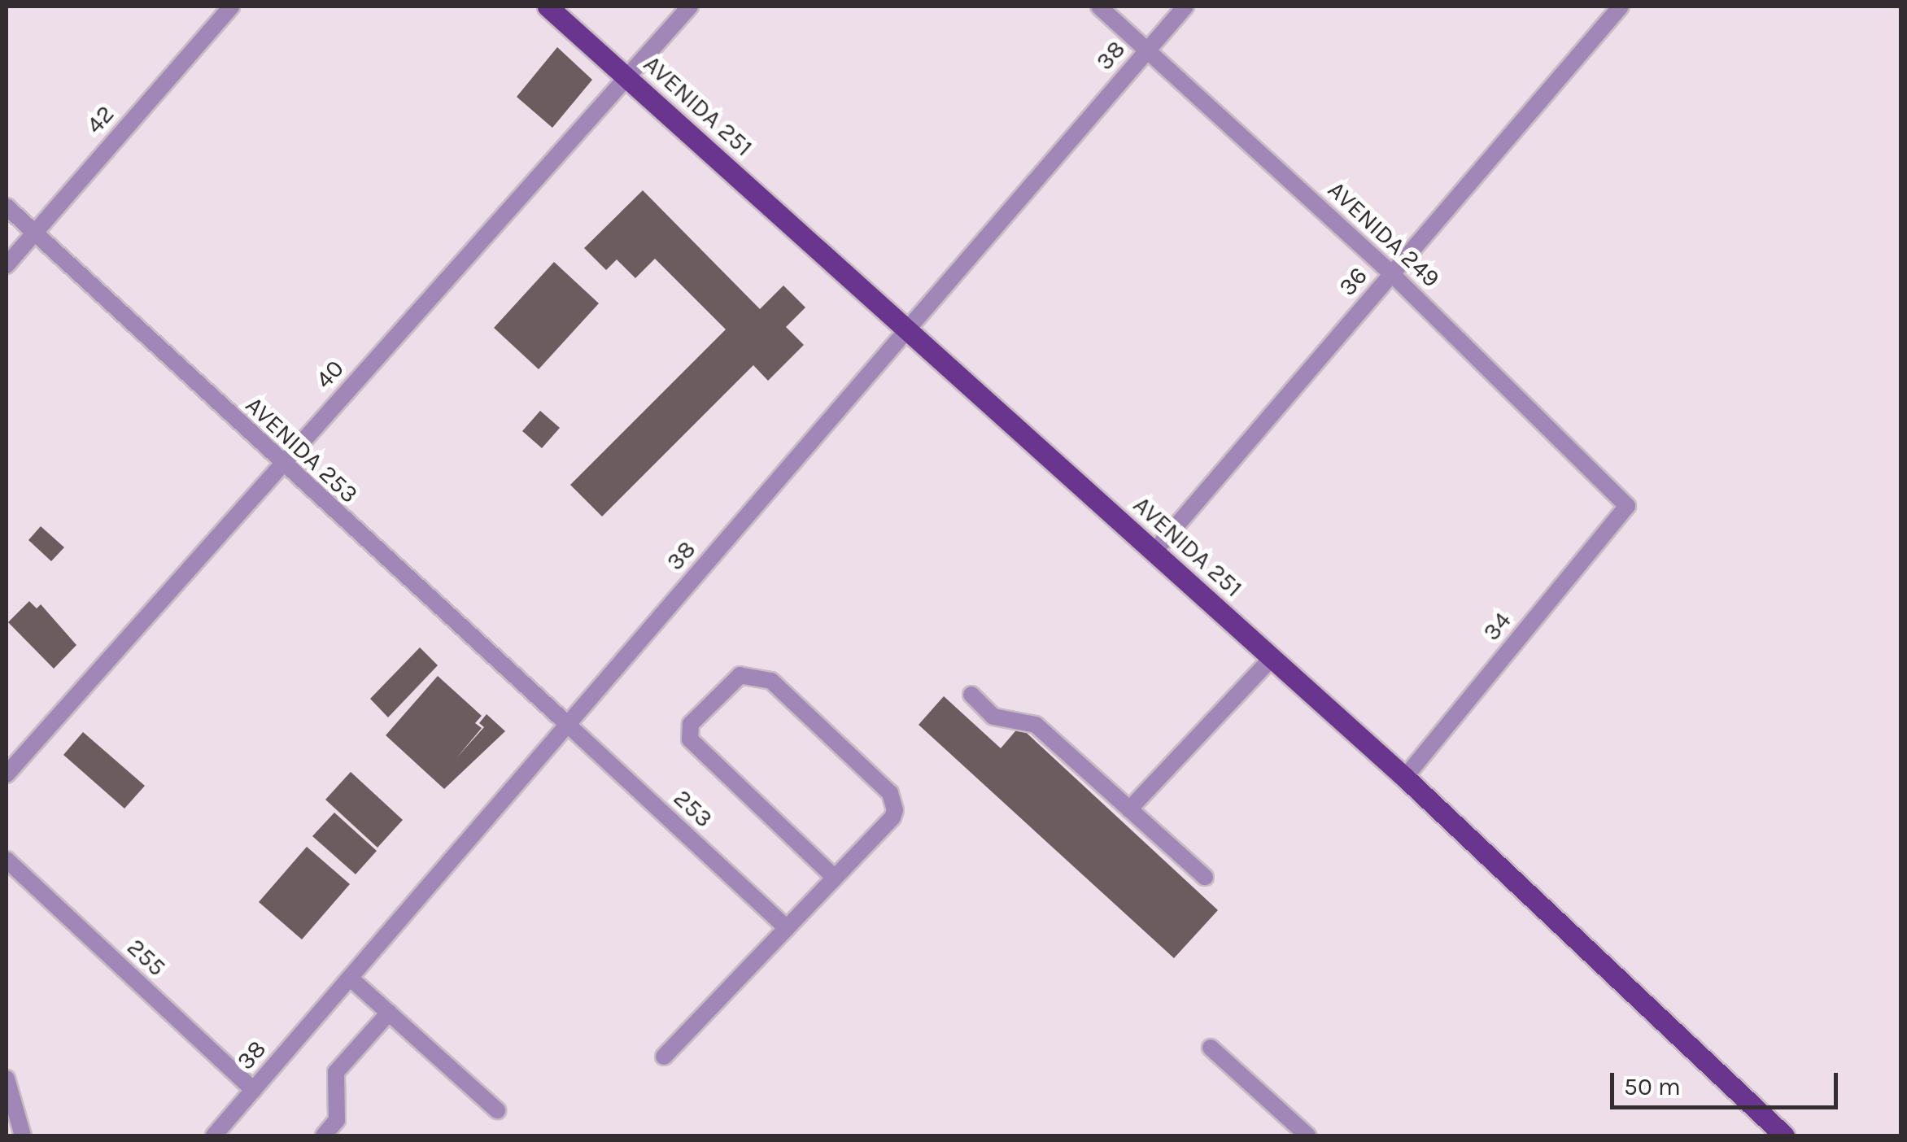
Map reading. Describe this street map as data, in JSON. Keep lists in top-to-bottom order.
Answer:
{
  "streets": {
    "main road": ["AVENIDA 251"],
    "street": [
      "38",
      "42",
      "AVENIDA 249",
      "36",
      "40",
      "AVENIDA 253",
      "34",
      "253",
      "255"
    ]
  },
  "crossings": [
    ["38", "AVENIDA 251"],
    ["38", "AVENIDA 249"],
    ["38", "AVENIDA 253"],
    ["38", "253"],
    ["38", "255"],
    ["AVENIDA 251", "36"],
    ["AVENIDA 251", "40"],
    ["AVENIDA 251", "34"],
    ["42", "AVENIDA 253"],
    ["AVENIDA 249", "36"],
    ["AVENIDA 249", "34"],
    ["40", "AVENIDA 253"],
    ["AVENIDA 253", "253"]
  ],
  "scale_bar": "50 m"
}
